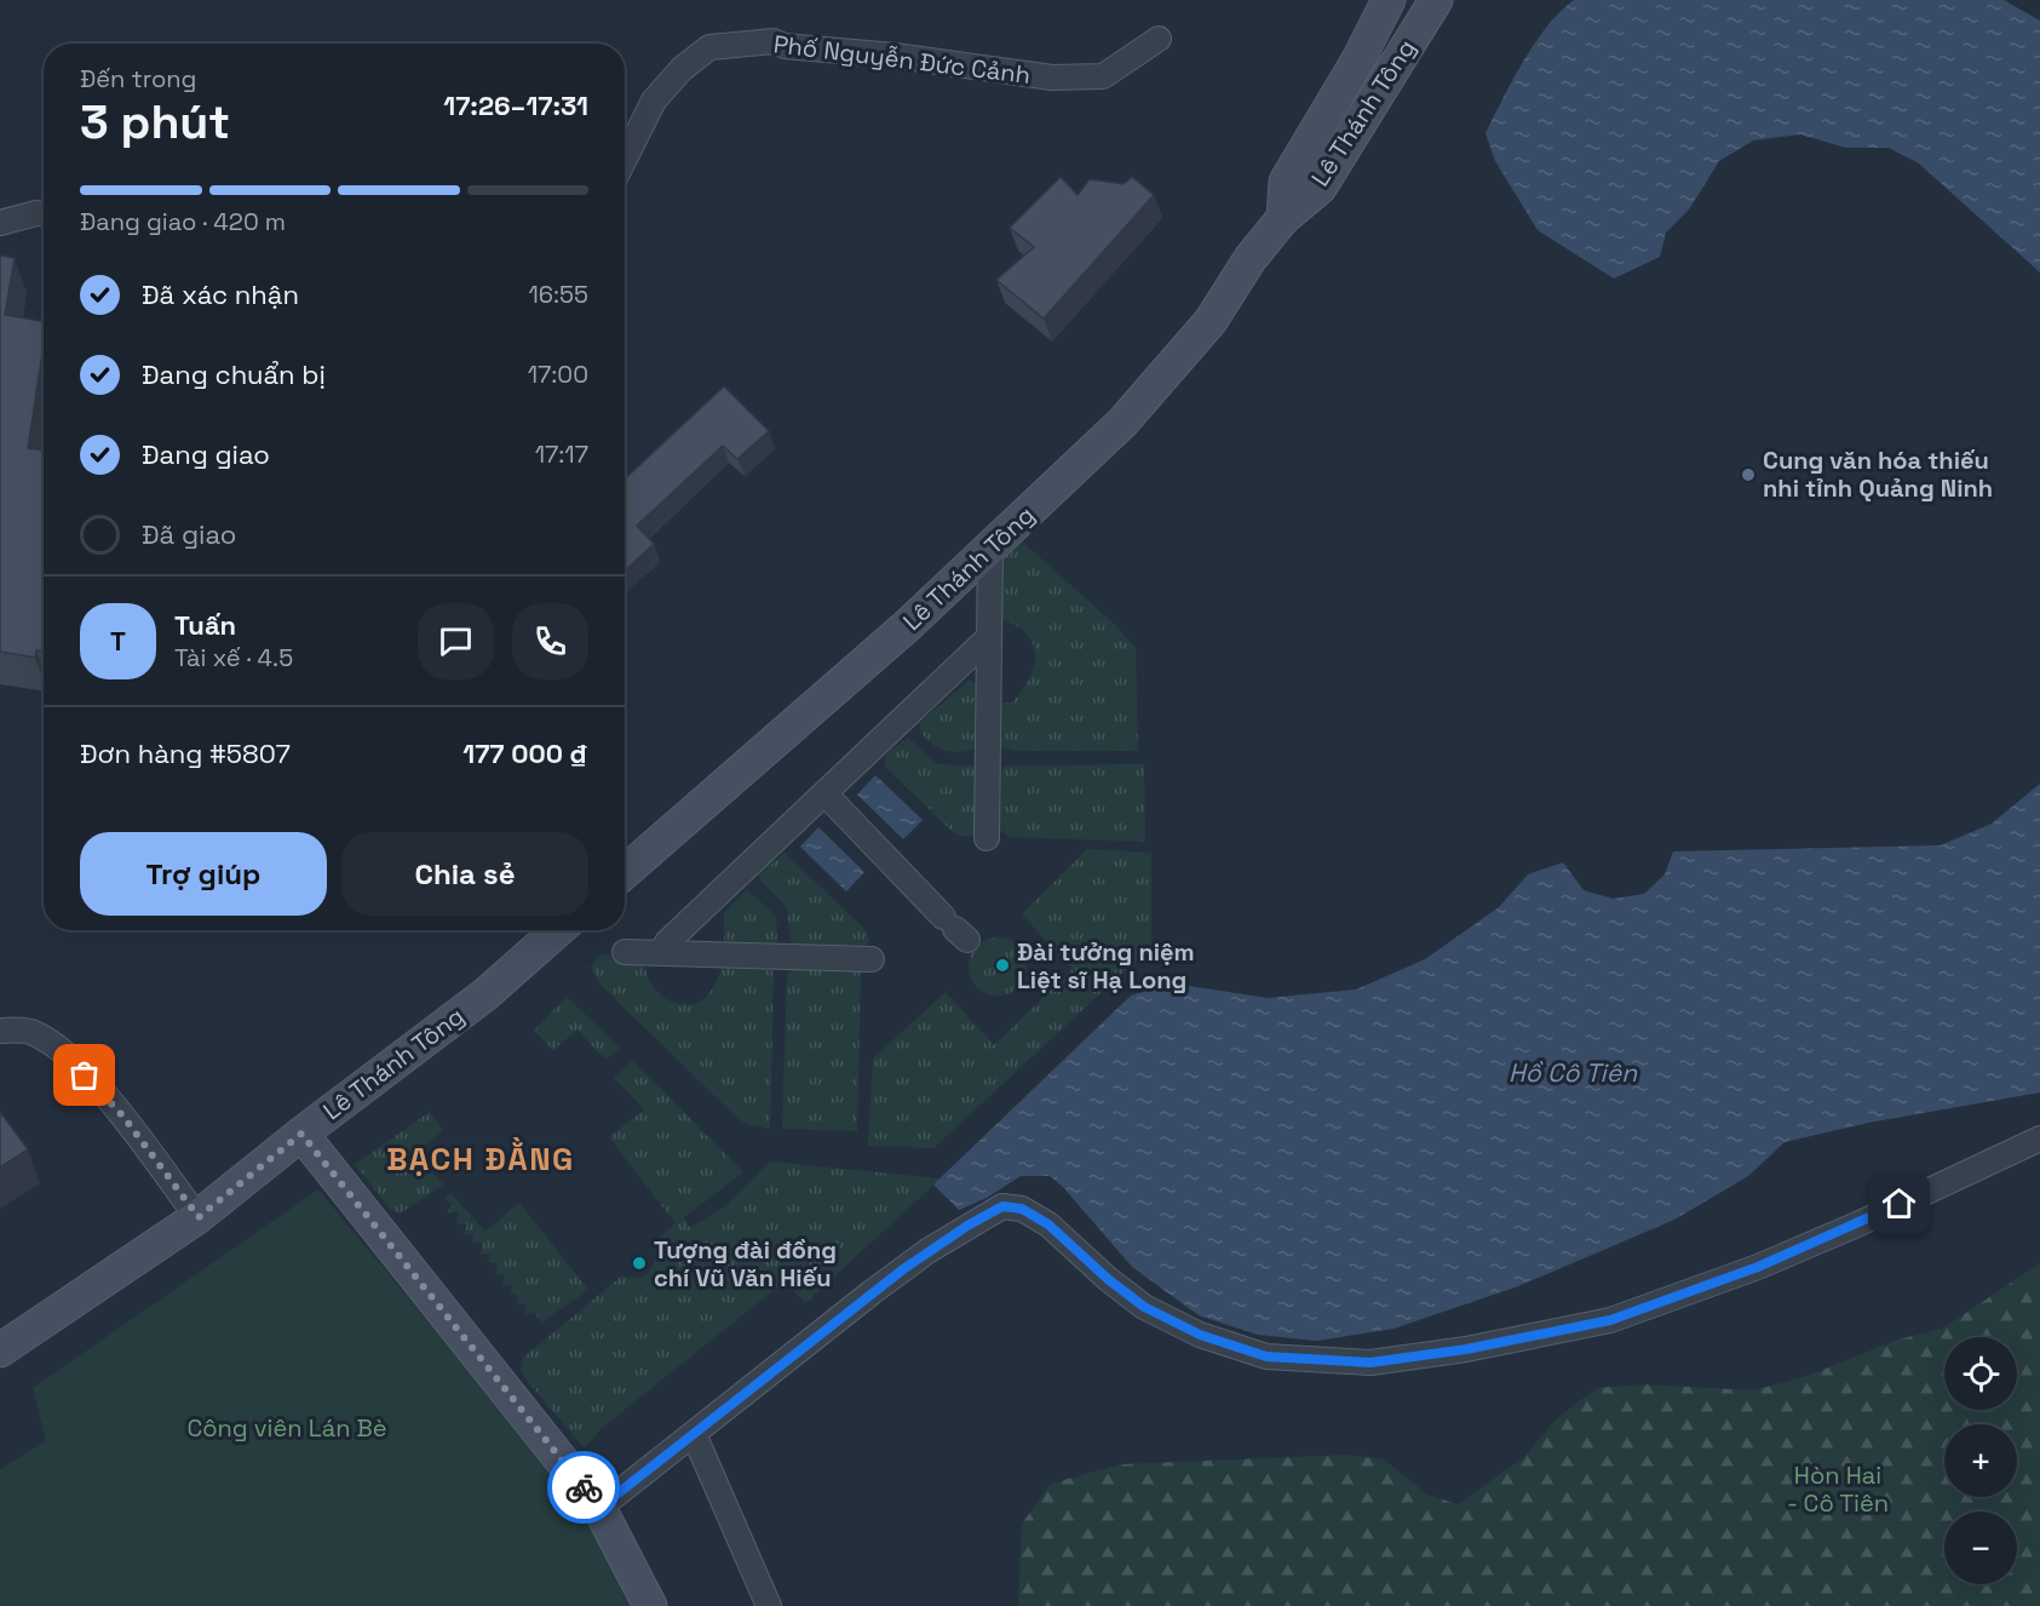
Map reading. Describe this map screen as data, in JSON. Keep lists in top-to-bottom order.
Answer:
{
  "streets": {
    "main road": ["Lê Thánh Tông"],
    "street": ["Phố Nguyễn Đức Cảnh"]
  },
  "districts": ["BẠCH ĐẰNG"],
  "water": ["Hồ Cô Tiên"],
  "parks": ["Công viên Lán Bè", "Hòn Hai - Cô Tiên"],
  "places": ["Cung văn hóa thiếu nhi tỉnh Quảng Ninh", "Đài tưởng niệm Liệt sĩ Hạ Long", "Tượng đài đồng chí Vũ Văn Hiếu"],
  "page": {
    "heading": ["3 phút", "Đến trong", "17:26–17:31"],
    "panel": [
      "Tuấn",
      "Tài xế · 4.5",
      "Đơn hàng #5807",
      "177 000 ₫"
    ],
    "bar": "Đang giao · 420 m",
    "list": [
      ["Đã xác nhận", "16:55"],
      ["Đang chuẩn bị", "17:00"],
      ["Đang giao", "17:17"],
      "Đã giao"
    ],
    "round": "T",
    "buttons": ["Trợ giúp", "Chia sẻ"],
    "map_buttons": ["+", "−"]
  }
}
